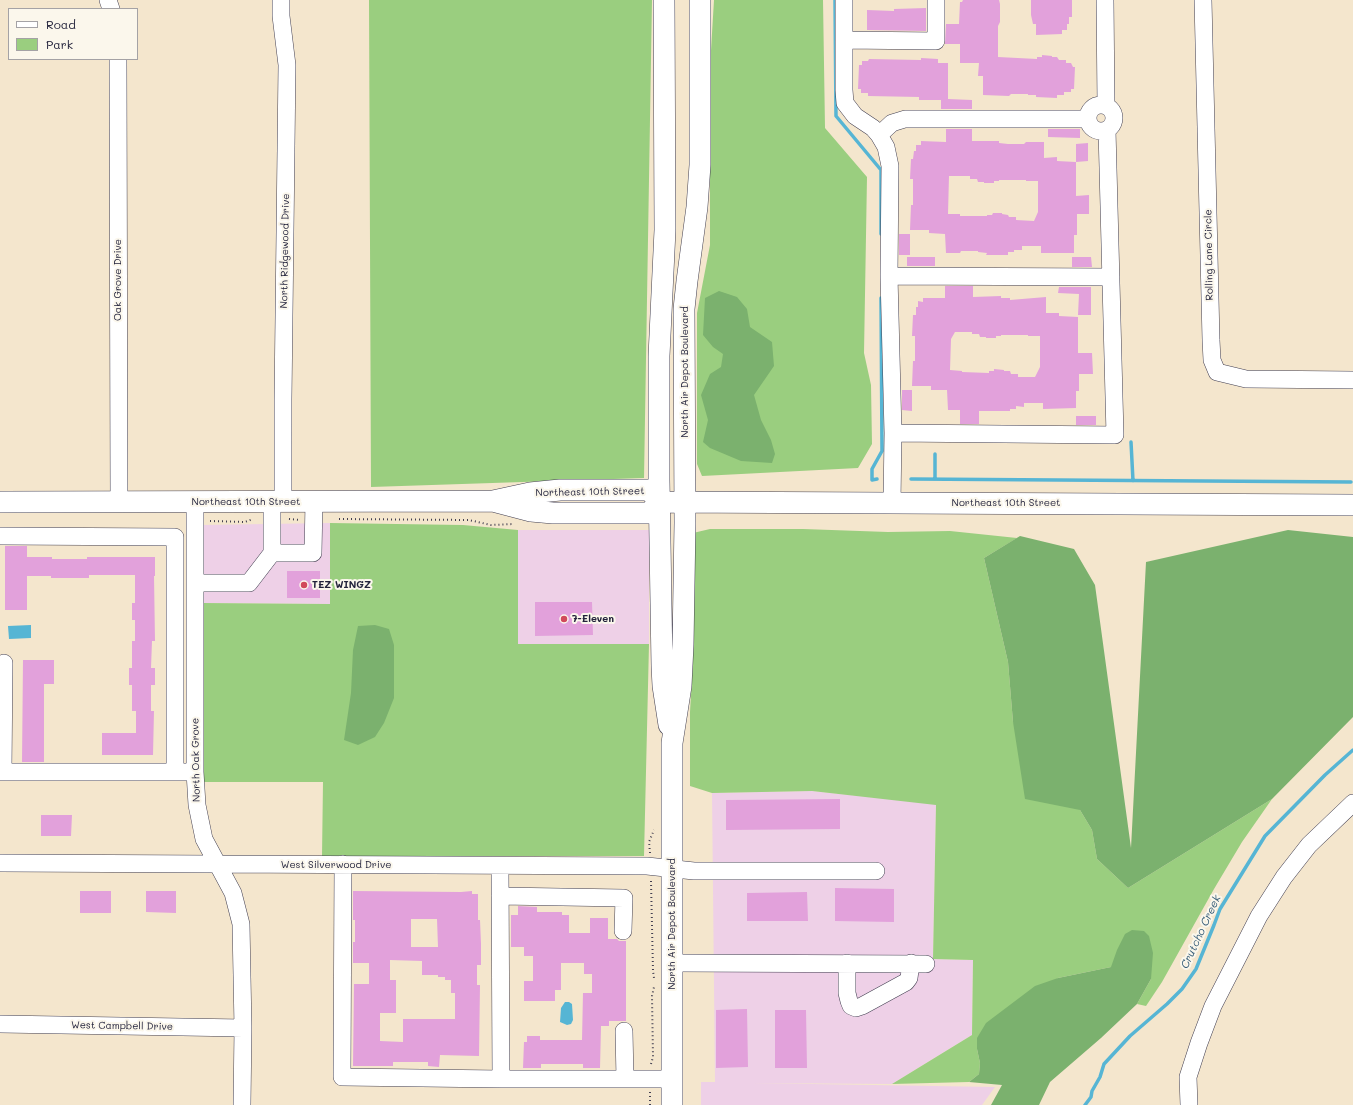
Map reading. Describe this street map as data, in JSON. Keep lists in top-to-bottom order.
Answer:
{
  "streets": {
    "main road": ["North Air Depot Boulevard", "Northeast 10th Street"],
    "street": [
      "North Ridgewood Drive",
      "Rolling Lane Circle",
      "Oak Grove Drive",
      "North Oak Grove",
      "West Silverwood Drive",
      "West Campbell Drive"
    ]
  },
  "crossings": [
    ["North Ridgewood Drive", "Northeast 10th Street"],
    ["Oak Grove Drive", "Northeast 10th Street"],
    ["North Air Depot Boulevard", "Northeast 10th Street"],
    ["North Air Depot Boulevard", "West Silverwood Drive"],
    ["Northeast 10th Street", "North Oak Grove"],
    ["North Oak Grove", "West Silverwood Drive"],
    ["North Oak Grove", "West Campbell Drive"]
  ],
  "water": ["Crutcho Creek"],
  "places": ["TEZ WINGZ", "7-Eleven"],
  "legend": ["Road", "Park"]
}
